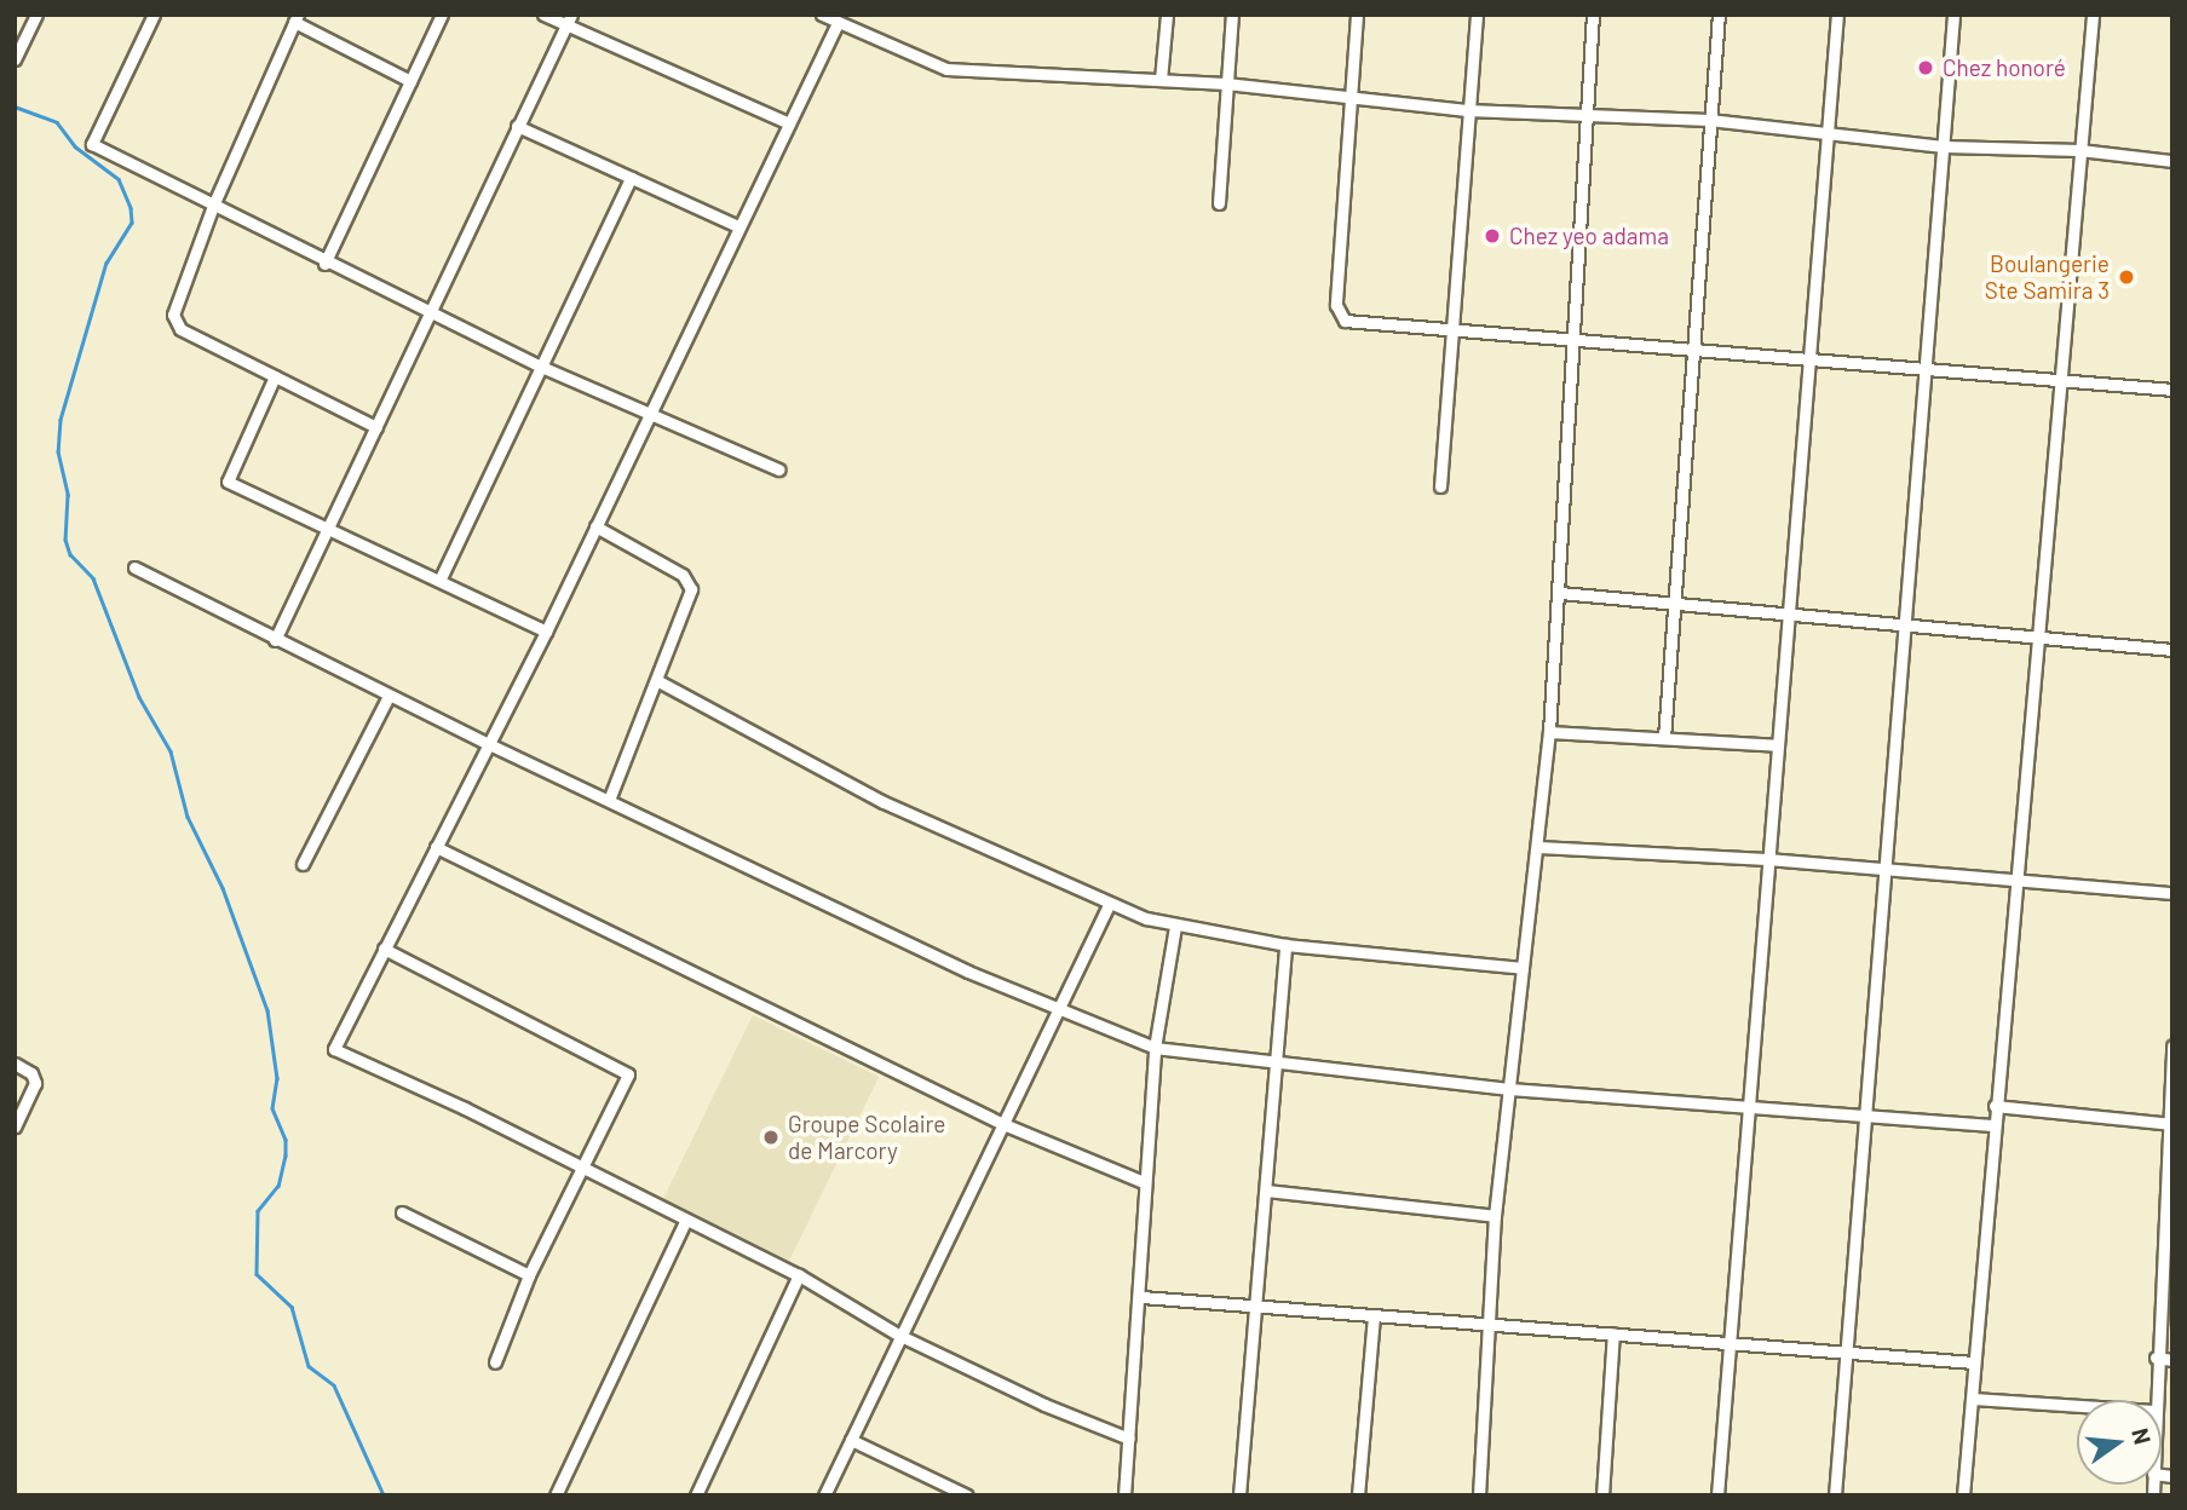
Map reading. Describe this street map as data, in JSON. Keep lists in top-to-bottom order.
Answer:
{
  "places": [
    "Chez honoré",
    "Chez yeo adama",
    "Boulangerie Ste Samira 3",
    "Groupe Scolaire de Marcory"
  ],
  "north": "right"
}
